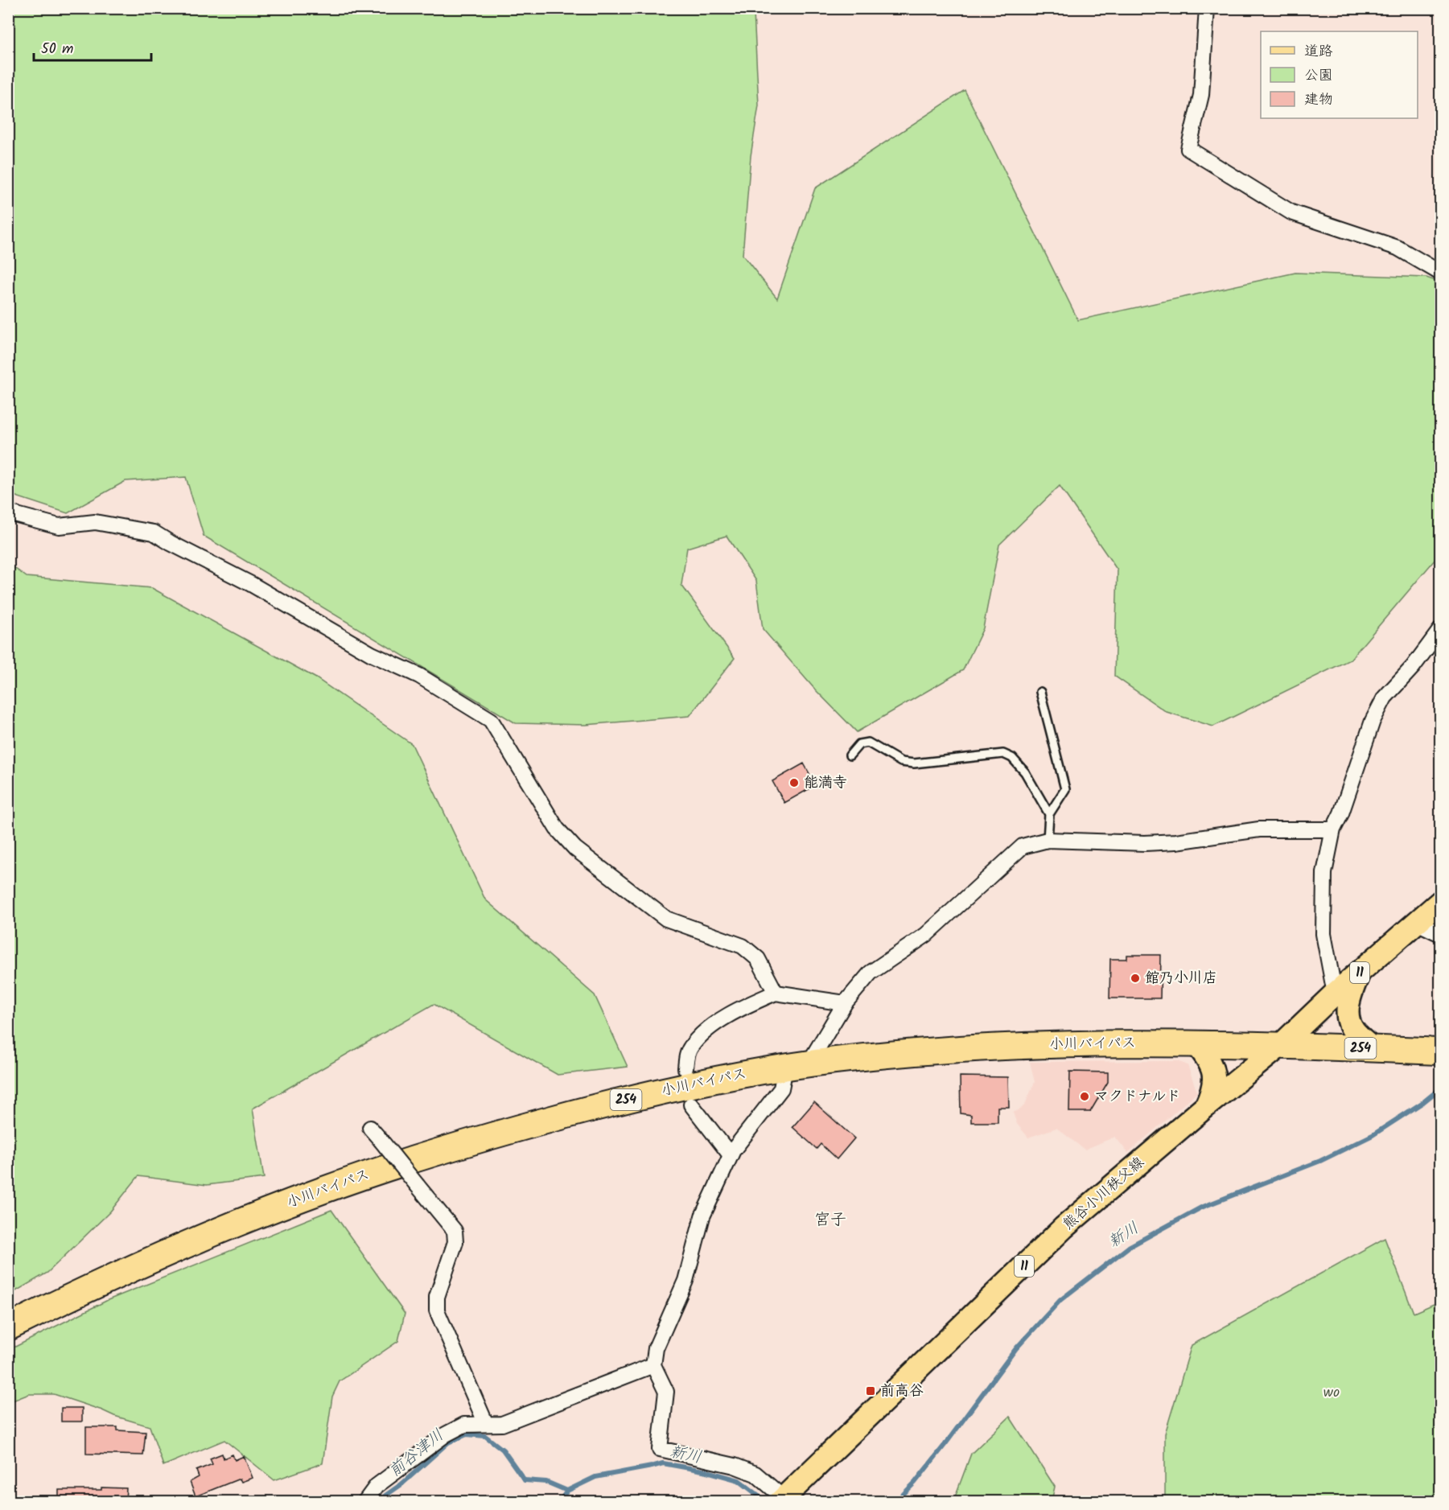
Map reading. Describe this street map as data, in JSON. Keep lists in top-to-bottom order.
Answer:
{
  "streets": {
    "highway": ["小川バイパス", "254"],
    "main road": ["11", "熊谷小川秩父線"]
  },
  "crossings": [
    ["小川バイパス", "熊谷小川秩父線"]
  ],
  "districts": ["宮子"],
  "water": ["新川", "前谷津川"],
  "parks": ["wo"],
  "places": {
    "other": ["能満寺", "館乃小川店", "マクドナルド"],
    "transit": ["前高谷"]
  },
  "legend": ["道路", "公園", "建物"],
  "scale_bar": "50 m"
}
